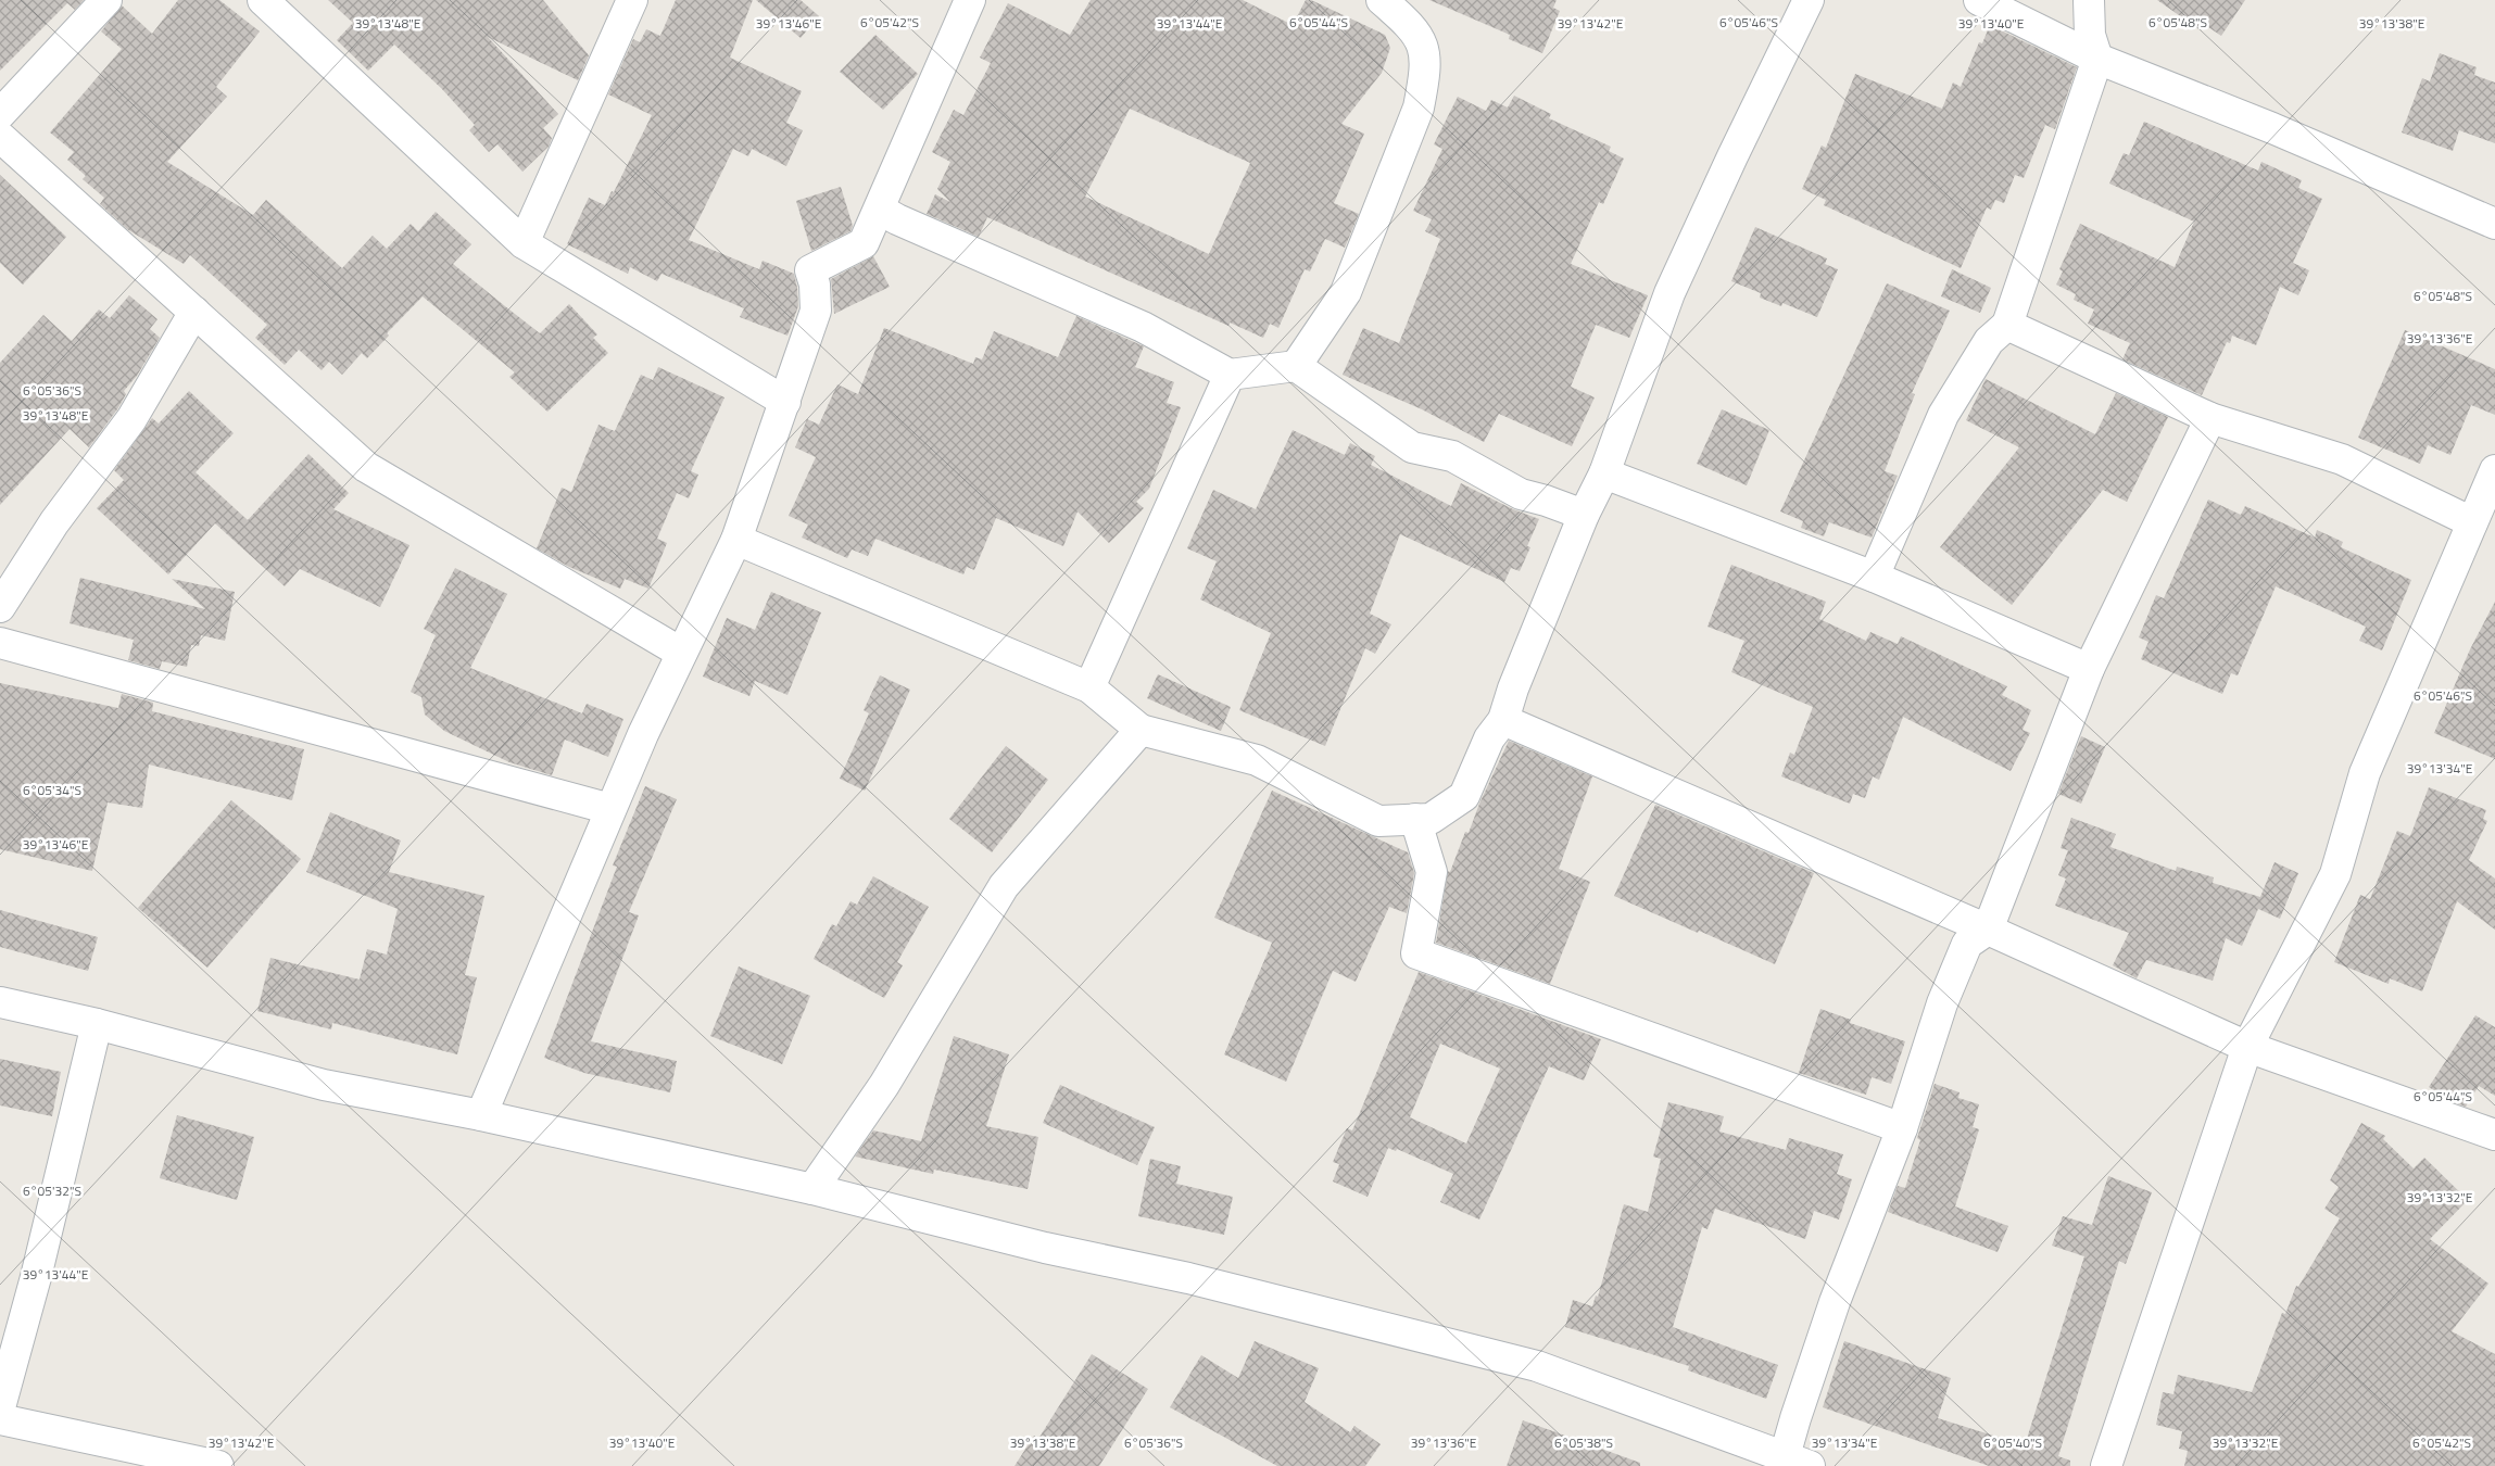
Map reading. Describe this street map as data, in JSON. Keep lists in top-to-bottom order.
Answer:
{
  "coordinates": [
    "6°05'42\"S",
    "6°05'44\"S",
    "6°05'46\"S",
    "6°05'48\"S",
    "39°13'48\"E",
    "39°13'46\"E",
    "39°13'44\"E",
    "39°13'42\"E",
    "39°13'40\"E",
    "39°13'38\"E",
    "39°13'36\"E",
    "6°05'36\"S",
    "39°13'34\"E",
    "6°05'34\"S",
    "6°05'32\"S",
    "39°13'32\"E",
    "6°05'38\"S",
    "6°05'40\"S"
  ]
}
